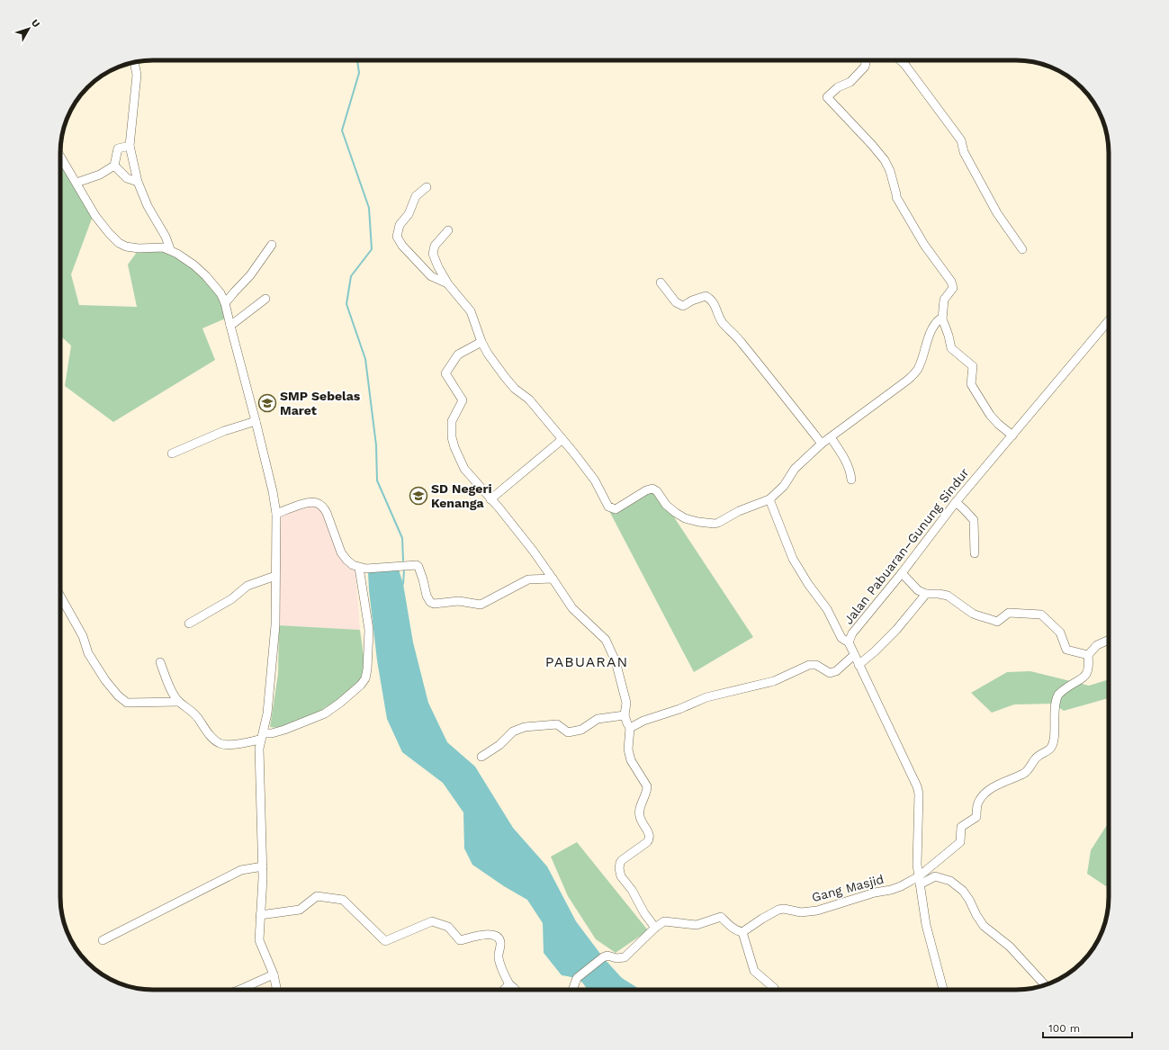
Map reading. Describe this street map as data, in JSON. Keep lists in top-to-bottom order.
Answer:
{
  "streets": {
    "street": ["Jalan Pabuaran–Gunung Sindur", "Gang Masjid"]
  },
  "crossings": [
    ["Jalan Pabuaran–Gunung Sindur", "Gang Masjid"]
  ],
  "districts": ["PABUARAN"],
  "places": {
    "school or university": ["SMP Sebelas Maret", "SD Negeri Kenanga"]
  },
  "scale_bar": "100 m",
  "north": "top right"
}
